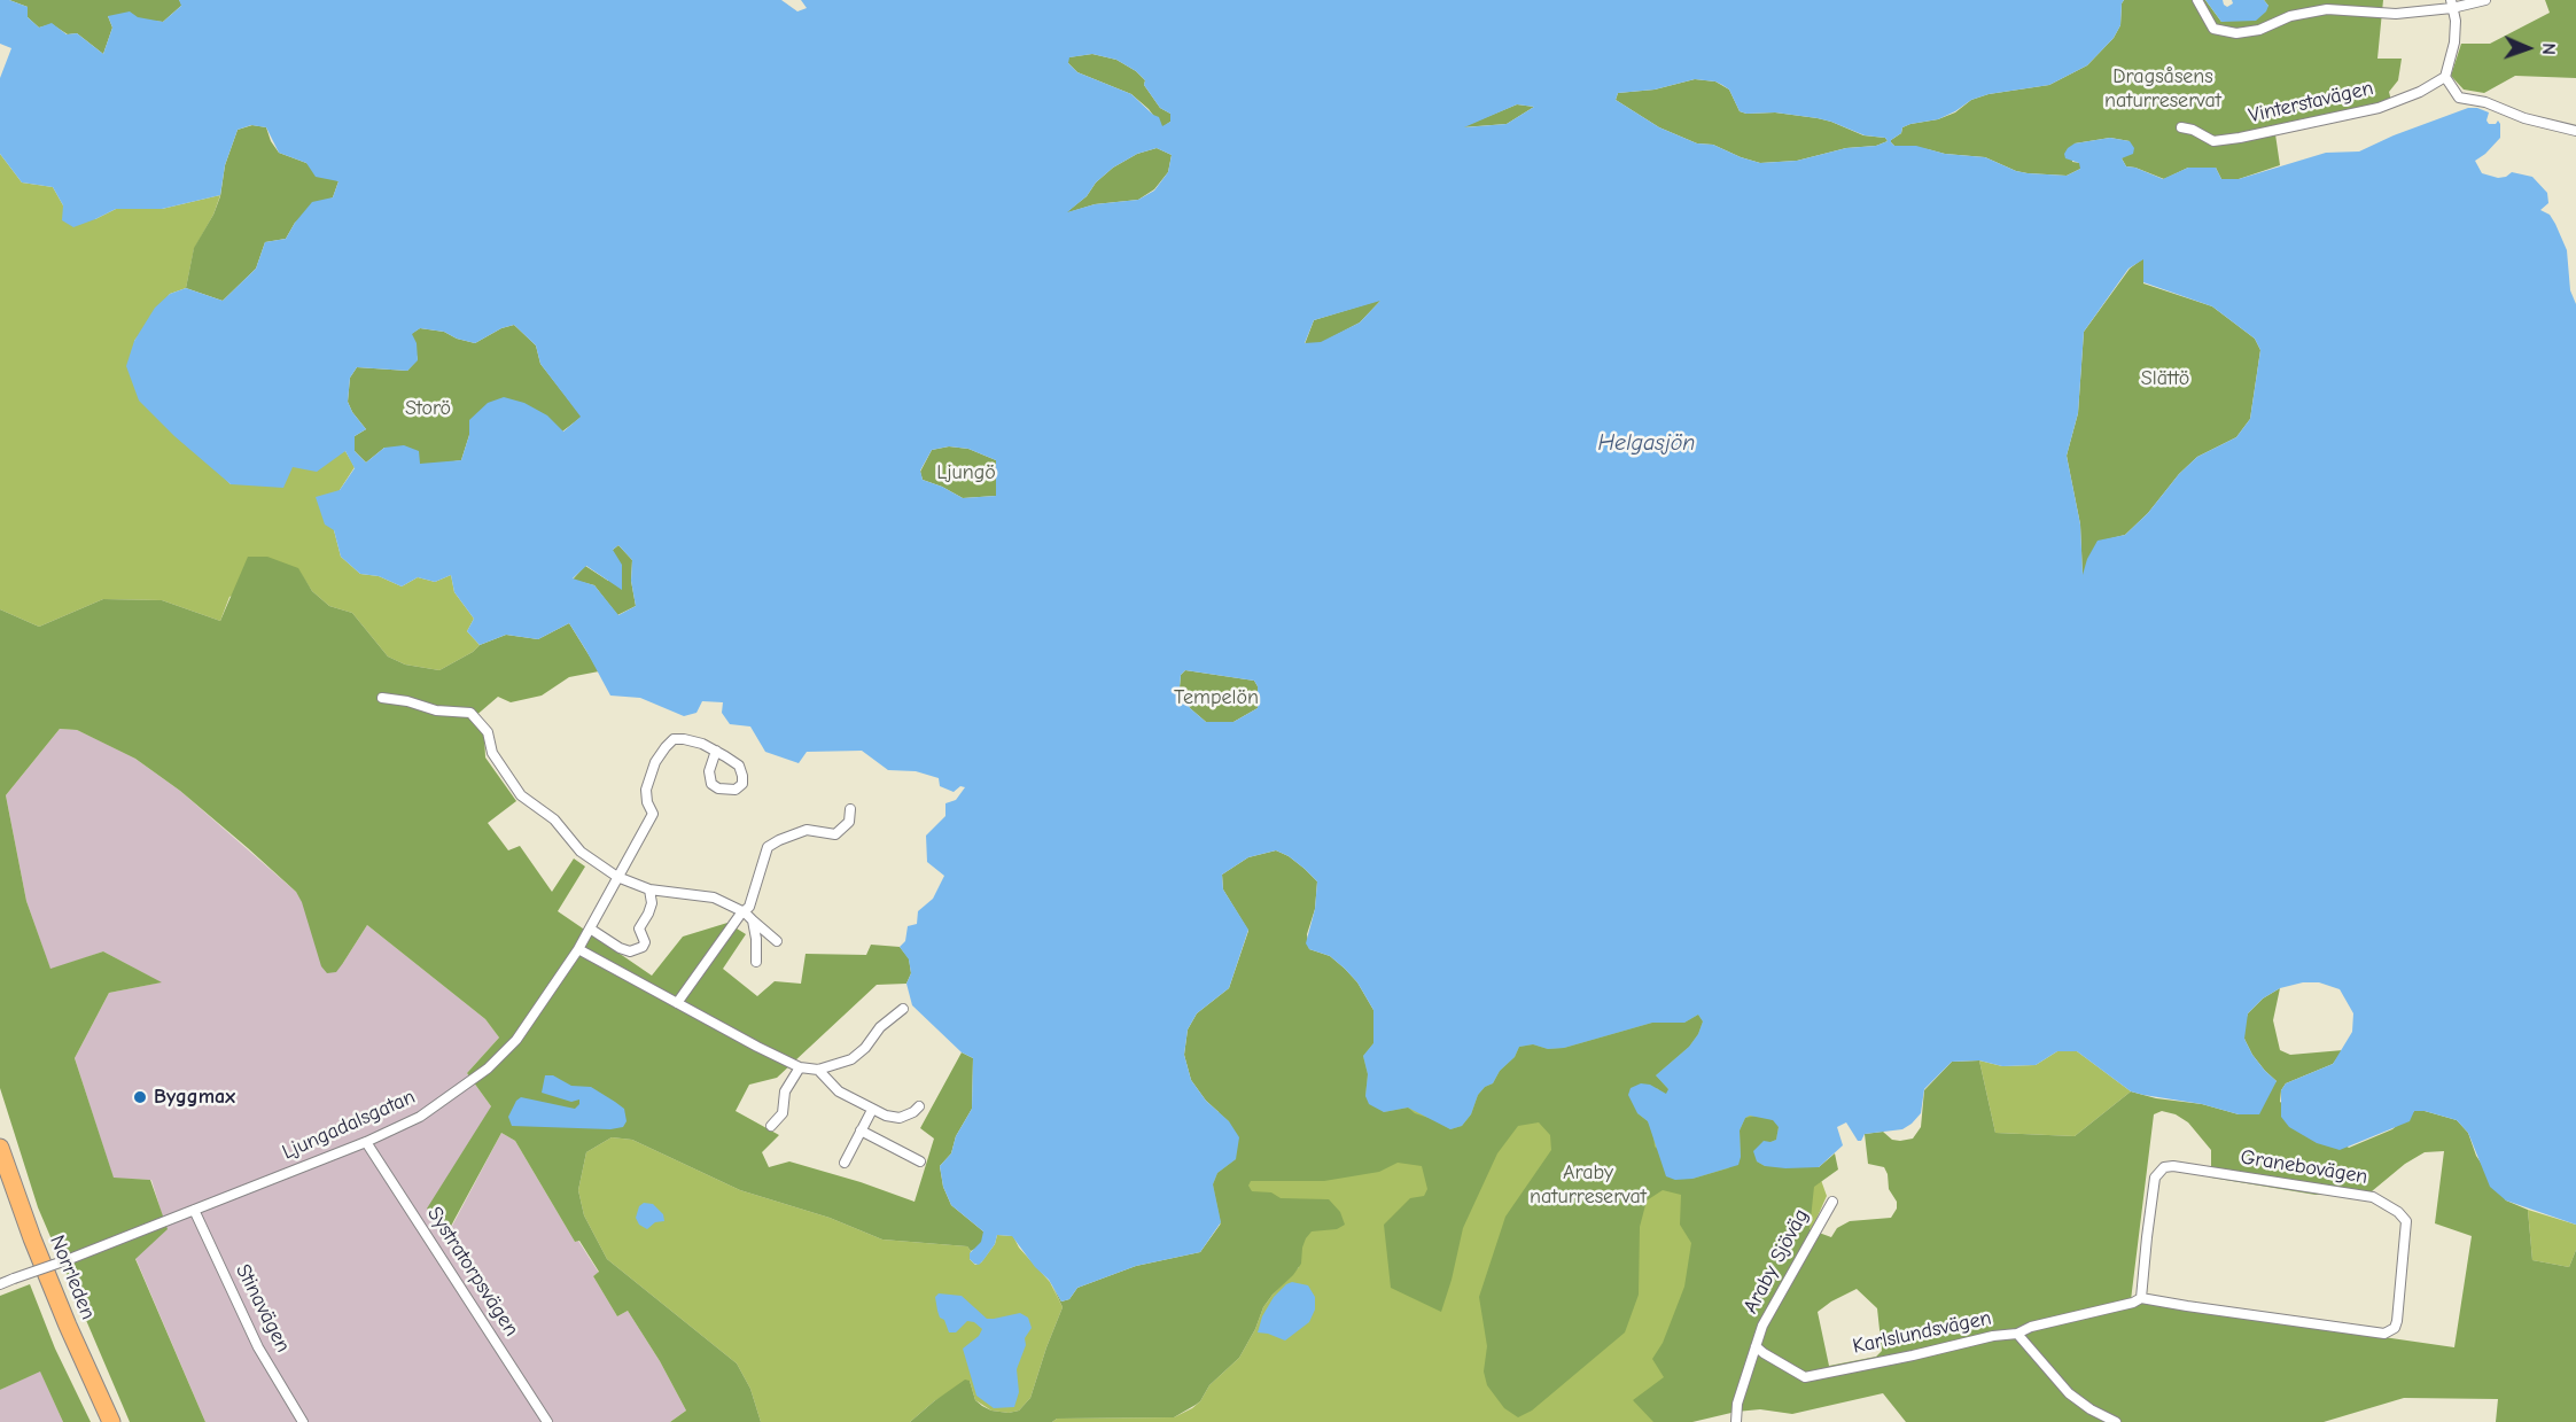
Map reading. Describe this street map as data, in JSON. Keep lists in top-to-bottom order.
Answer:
{
  "streets": {
    "highway": ["Norrleden"],
    "street": [
      "Vinterstavägen",
      "Ljungadalsgatan",
      "Granebovägen",
      "Araby Sjöväg",
      "Systratorpsvägen",
      "Stinavägen",
      "Karlslundsvägen"
    ]
  },
  "crossings": [
    ["Ljungadalsgatan", "Systratorpsvägen"],
    ["Ljungadalsgatan", "Stinavägen"],
    ["Granebovägen", "Karlslundsvägen"],
    ["Araby Sjöväg", "Karlslundsvägen"]
  ],
  "water": ["Helgasjön"],
  "parks": [
    "Dragsåsens naturreservat",
    "Slättö",
    "Storö",
    "Ljungö",
    "Tempelön",
    "Araby naturreservat"
  ],
  "places": ["Byggmax"],
  "north": "right"
}
